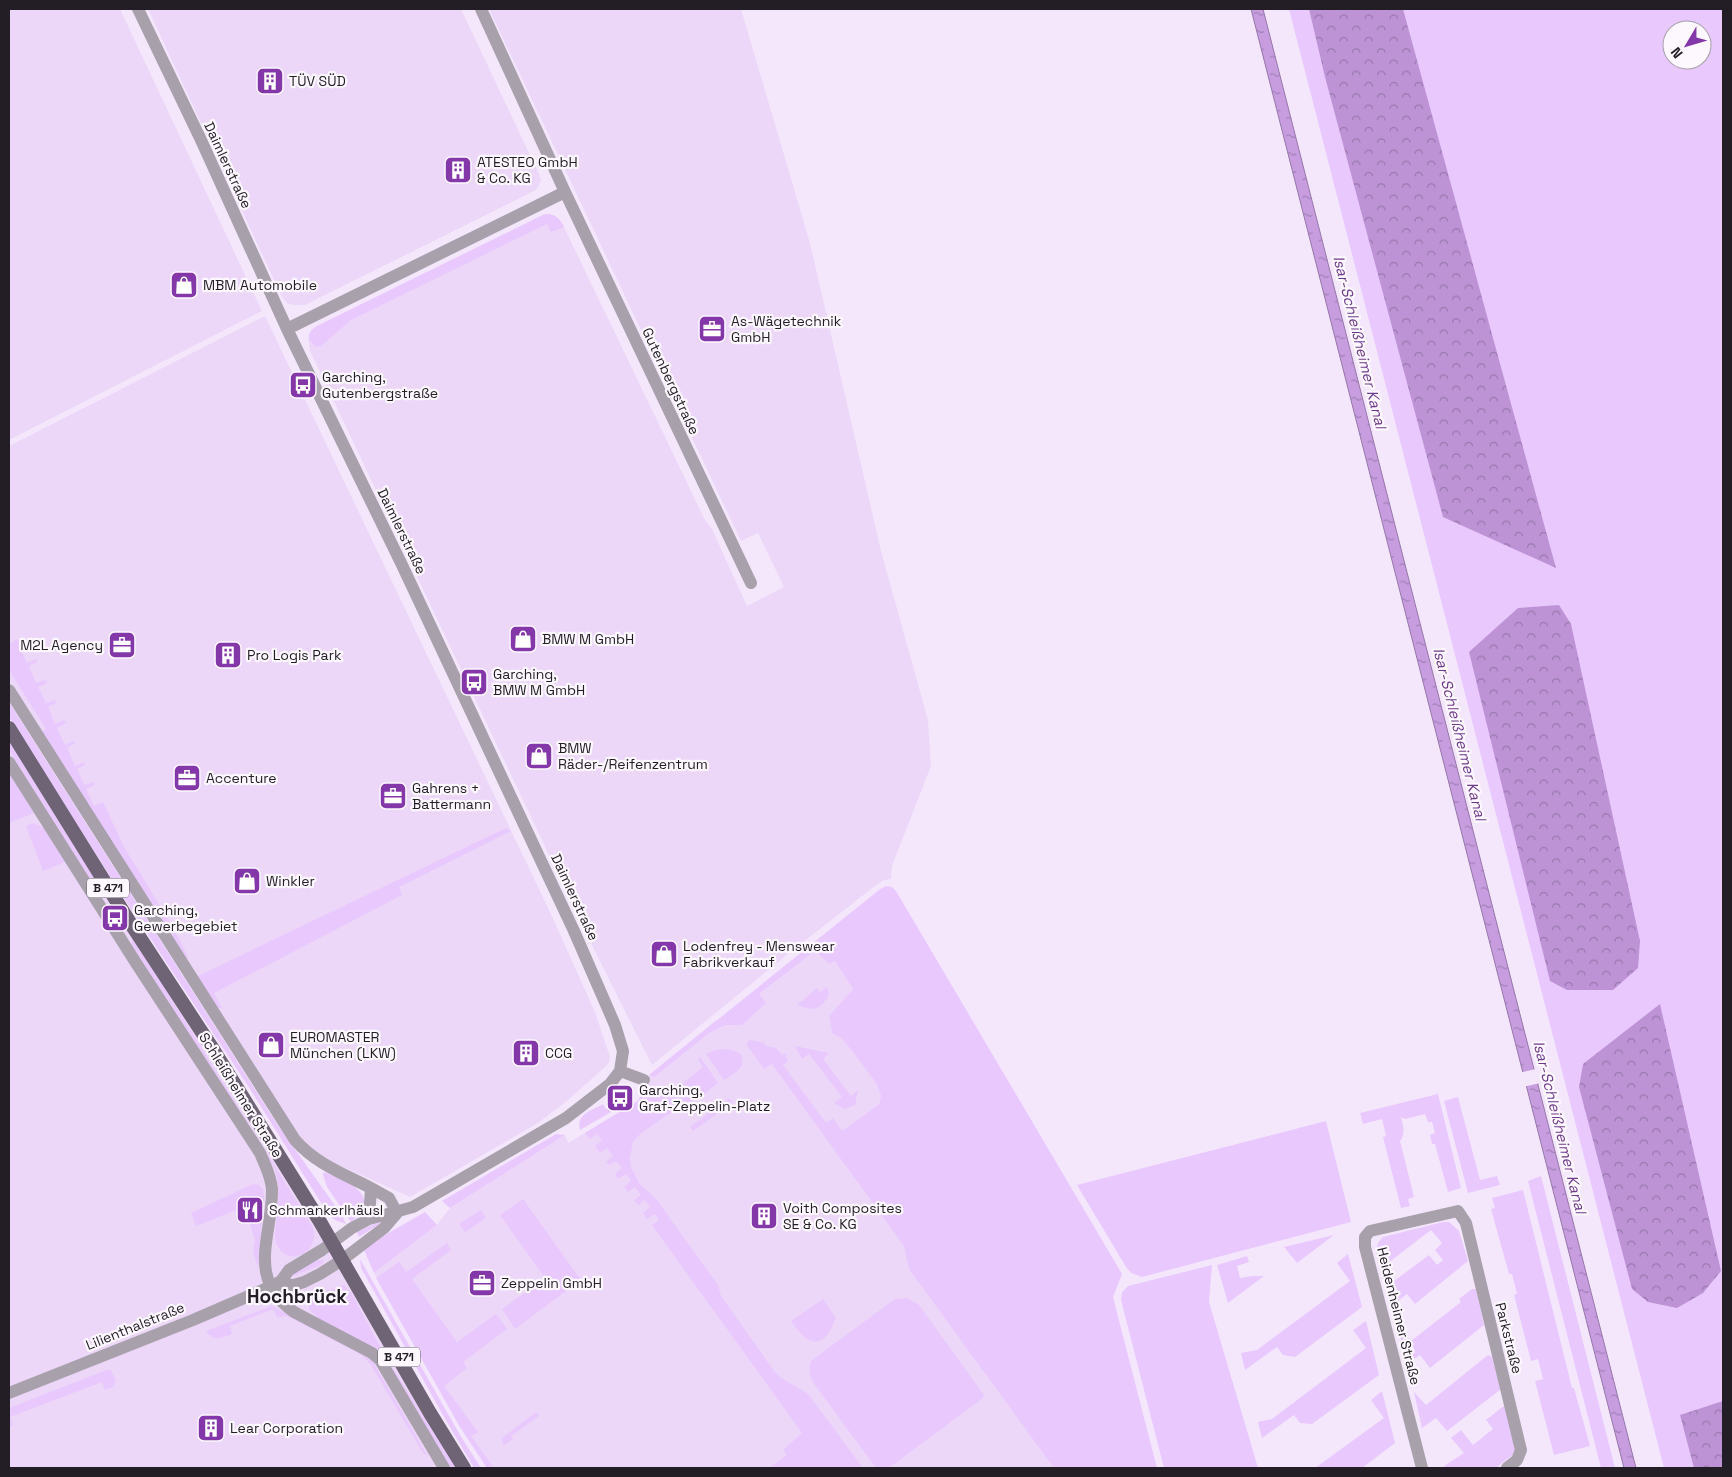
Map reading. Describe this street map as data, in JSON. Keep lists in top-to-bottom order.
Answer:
{
  "streets": {
    "main road": ["B 471", "Schleißheimer Straße"],
    "street": [
      "Daimlerstraße",
      "Gutenbergstraße",
      "Heidenheimer Straße",
      "Lilienthalstraße",
      "Parkstraße"
    ]
  },
  "crossings": [
    ["Schleißheimer Straße", "Lilienthalstraße"],
    ["Heidenheimer Straße", "Parkstraße"]
  ],
  "districts": ["Hochbrück"],
  "water": ["Isar-Schleißheimer Kanal"],
  "places": {
    "building": [
      "TÜV SÜD",
      "ATESTEO GmbH & Co. KG",
      "Pro Logis Park",
      "CCG",
      "Voith Composites SE & Co. KG",
      "Lear Corporation"
    ],
    "shop": [
      "MBM Automobile",
      "BMW M GmbH",
      "BMW Räder-/Reifenzentrum",
      "Winkler",
      "Lodenfrey - Menswear Fabrikverkauf",
      "EUROMASTER München (LKW)"
    ],
    "office": [
      "As-Wägetechnik GmbH",
      "M2L Agency",
      "Accenture",
      "Gahrens + Battermann",
      "Zeppelin GmbH"
    ],
    "bus stop": [
      "Garching, Gutenbergstraße",
      "Garching, BMW M GmbH",
      "Garching, Gewerbegebiet",
      "Garching, Graf-Zeppelin-Platz"
    ],
    "restaurant": ["Schmankerlhäusl"]
  },
  "north": "bottom left"
}
